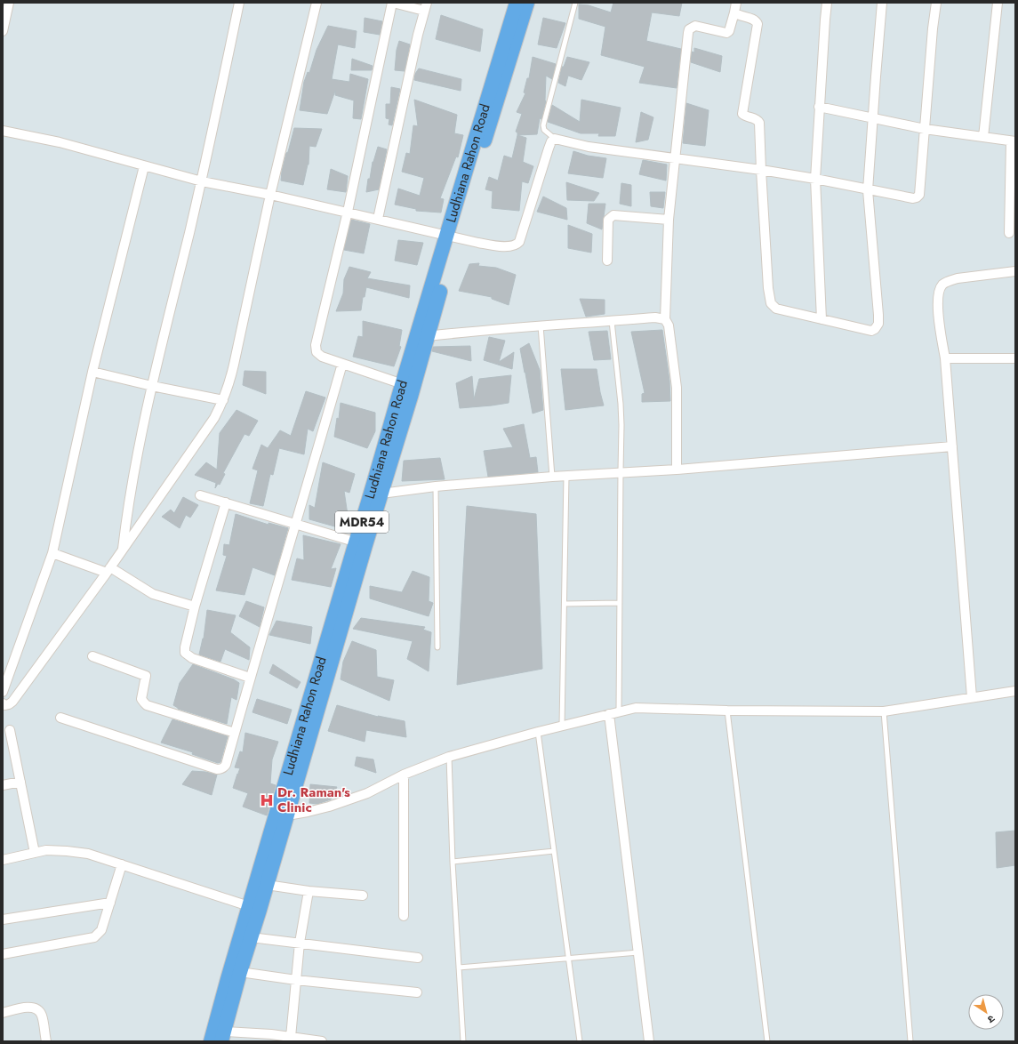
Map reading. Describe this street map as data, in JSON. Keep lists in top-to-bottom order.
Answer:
{
  "streets": {
    "main road": ["Ludhiana Rahon Road", "MDR54"]
  },
  "places": {
    "hospital": ["Dr. Raman's Clinic"]
  },
  "north": "bottom right"
}
